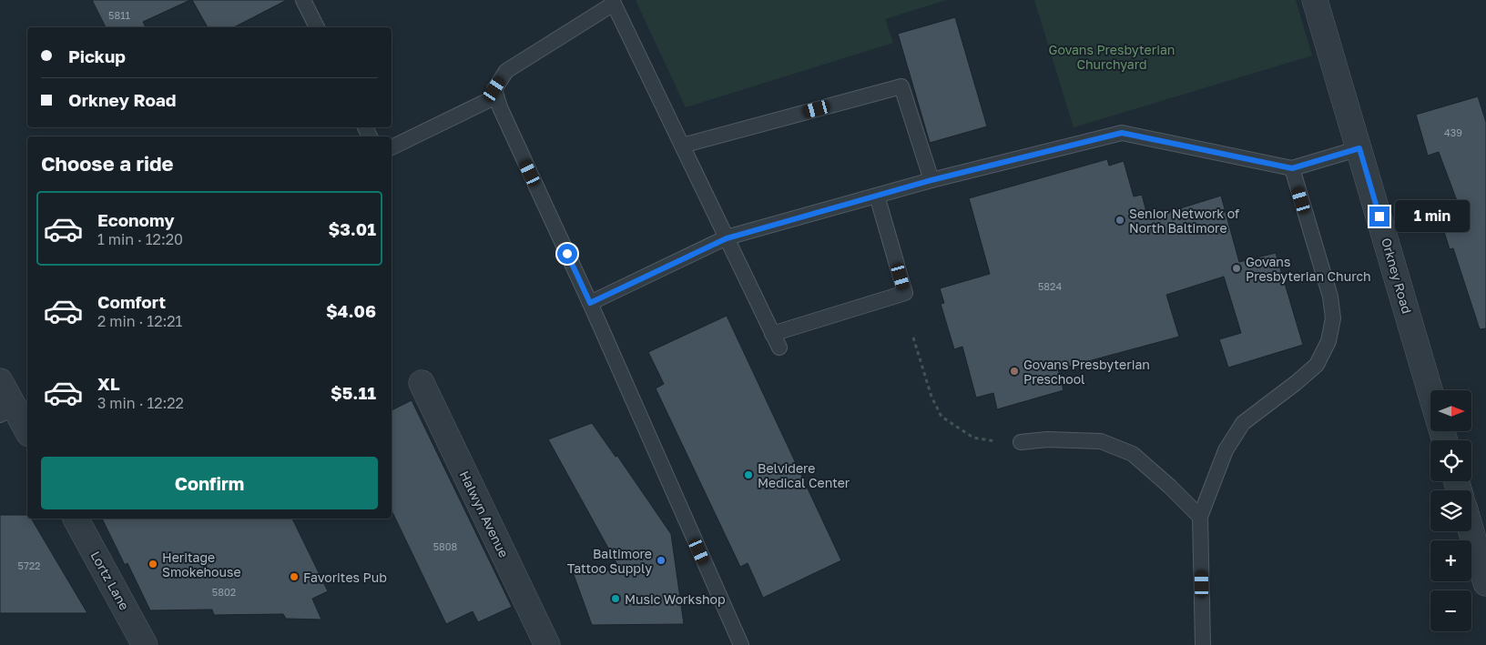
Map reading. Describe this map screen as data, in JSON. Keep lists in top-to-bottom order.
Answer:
{
  "streets": {
    "street": ["Orkney Road", "Halwyn Avenue", "Lortz Lane"]
  },
  "parks": ["Govans Presbyterian Churchyard"],
  "places": [
    "Senior Network of North Baltimore",
    "Govans Presbyterian Church",
    "Govans Presbyterian Preschool",
    "Belvidere Medical Center",
    "Baltimore Tattoo Supply",
    "Heritage Smokehouse",
    "Favorites Pub",
    "Music Workshop"
  ],
  "house_numbers": [
    "5811",
    "439",
    "5824",
    "5808",
    "5722",
    "5802"
  ],
  "north": "right",
  "page": {
    "banner": ["Pickup", "Orkney Road"],
    "heading": "Choose a ride",
    "list": [
      {
        "name": "Economy",
        "note": "1 min · 12:20",
        "value": "$3.01"
      },
      {
        "name": "Comfort",
        "note": "2 min · 12:21",
        "value": "$4.06"
      },
      {
        "name": "XL",
        "note": "3 min · 12:22",
        "value": "$5.11"
      }
    ],
    "bubble": "1 min",
    "map_buttons": ["+", "−"],
    "buttons": "Confirm"
  }
}
